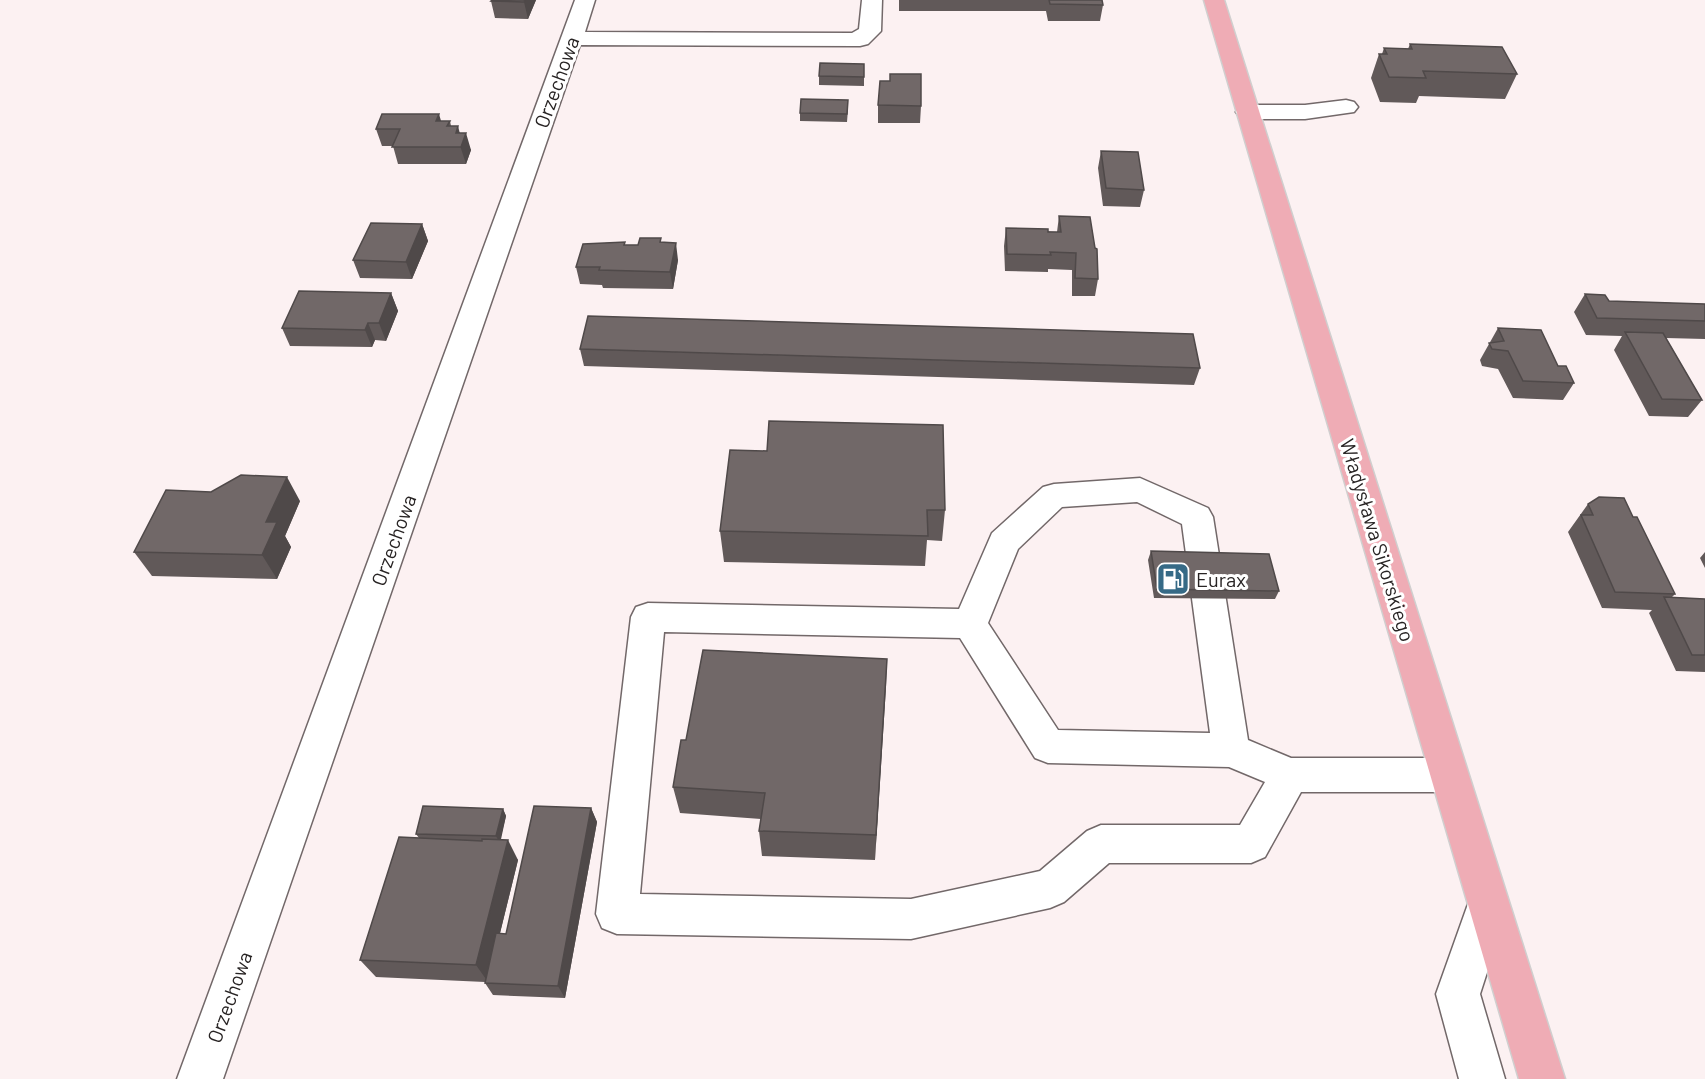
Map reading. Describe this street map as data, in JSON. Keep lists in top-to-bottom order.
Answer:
{
  "streets": {
    "main road": ["Władysława Sikorskiego"],
    "street": ["Orzechowa"]
  },
  "places": {
    "fuel station": ["Eurax"]
  }
}
